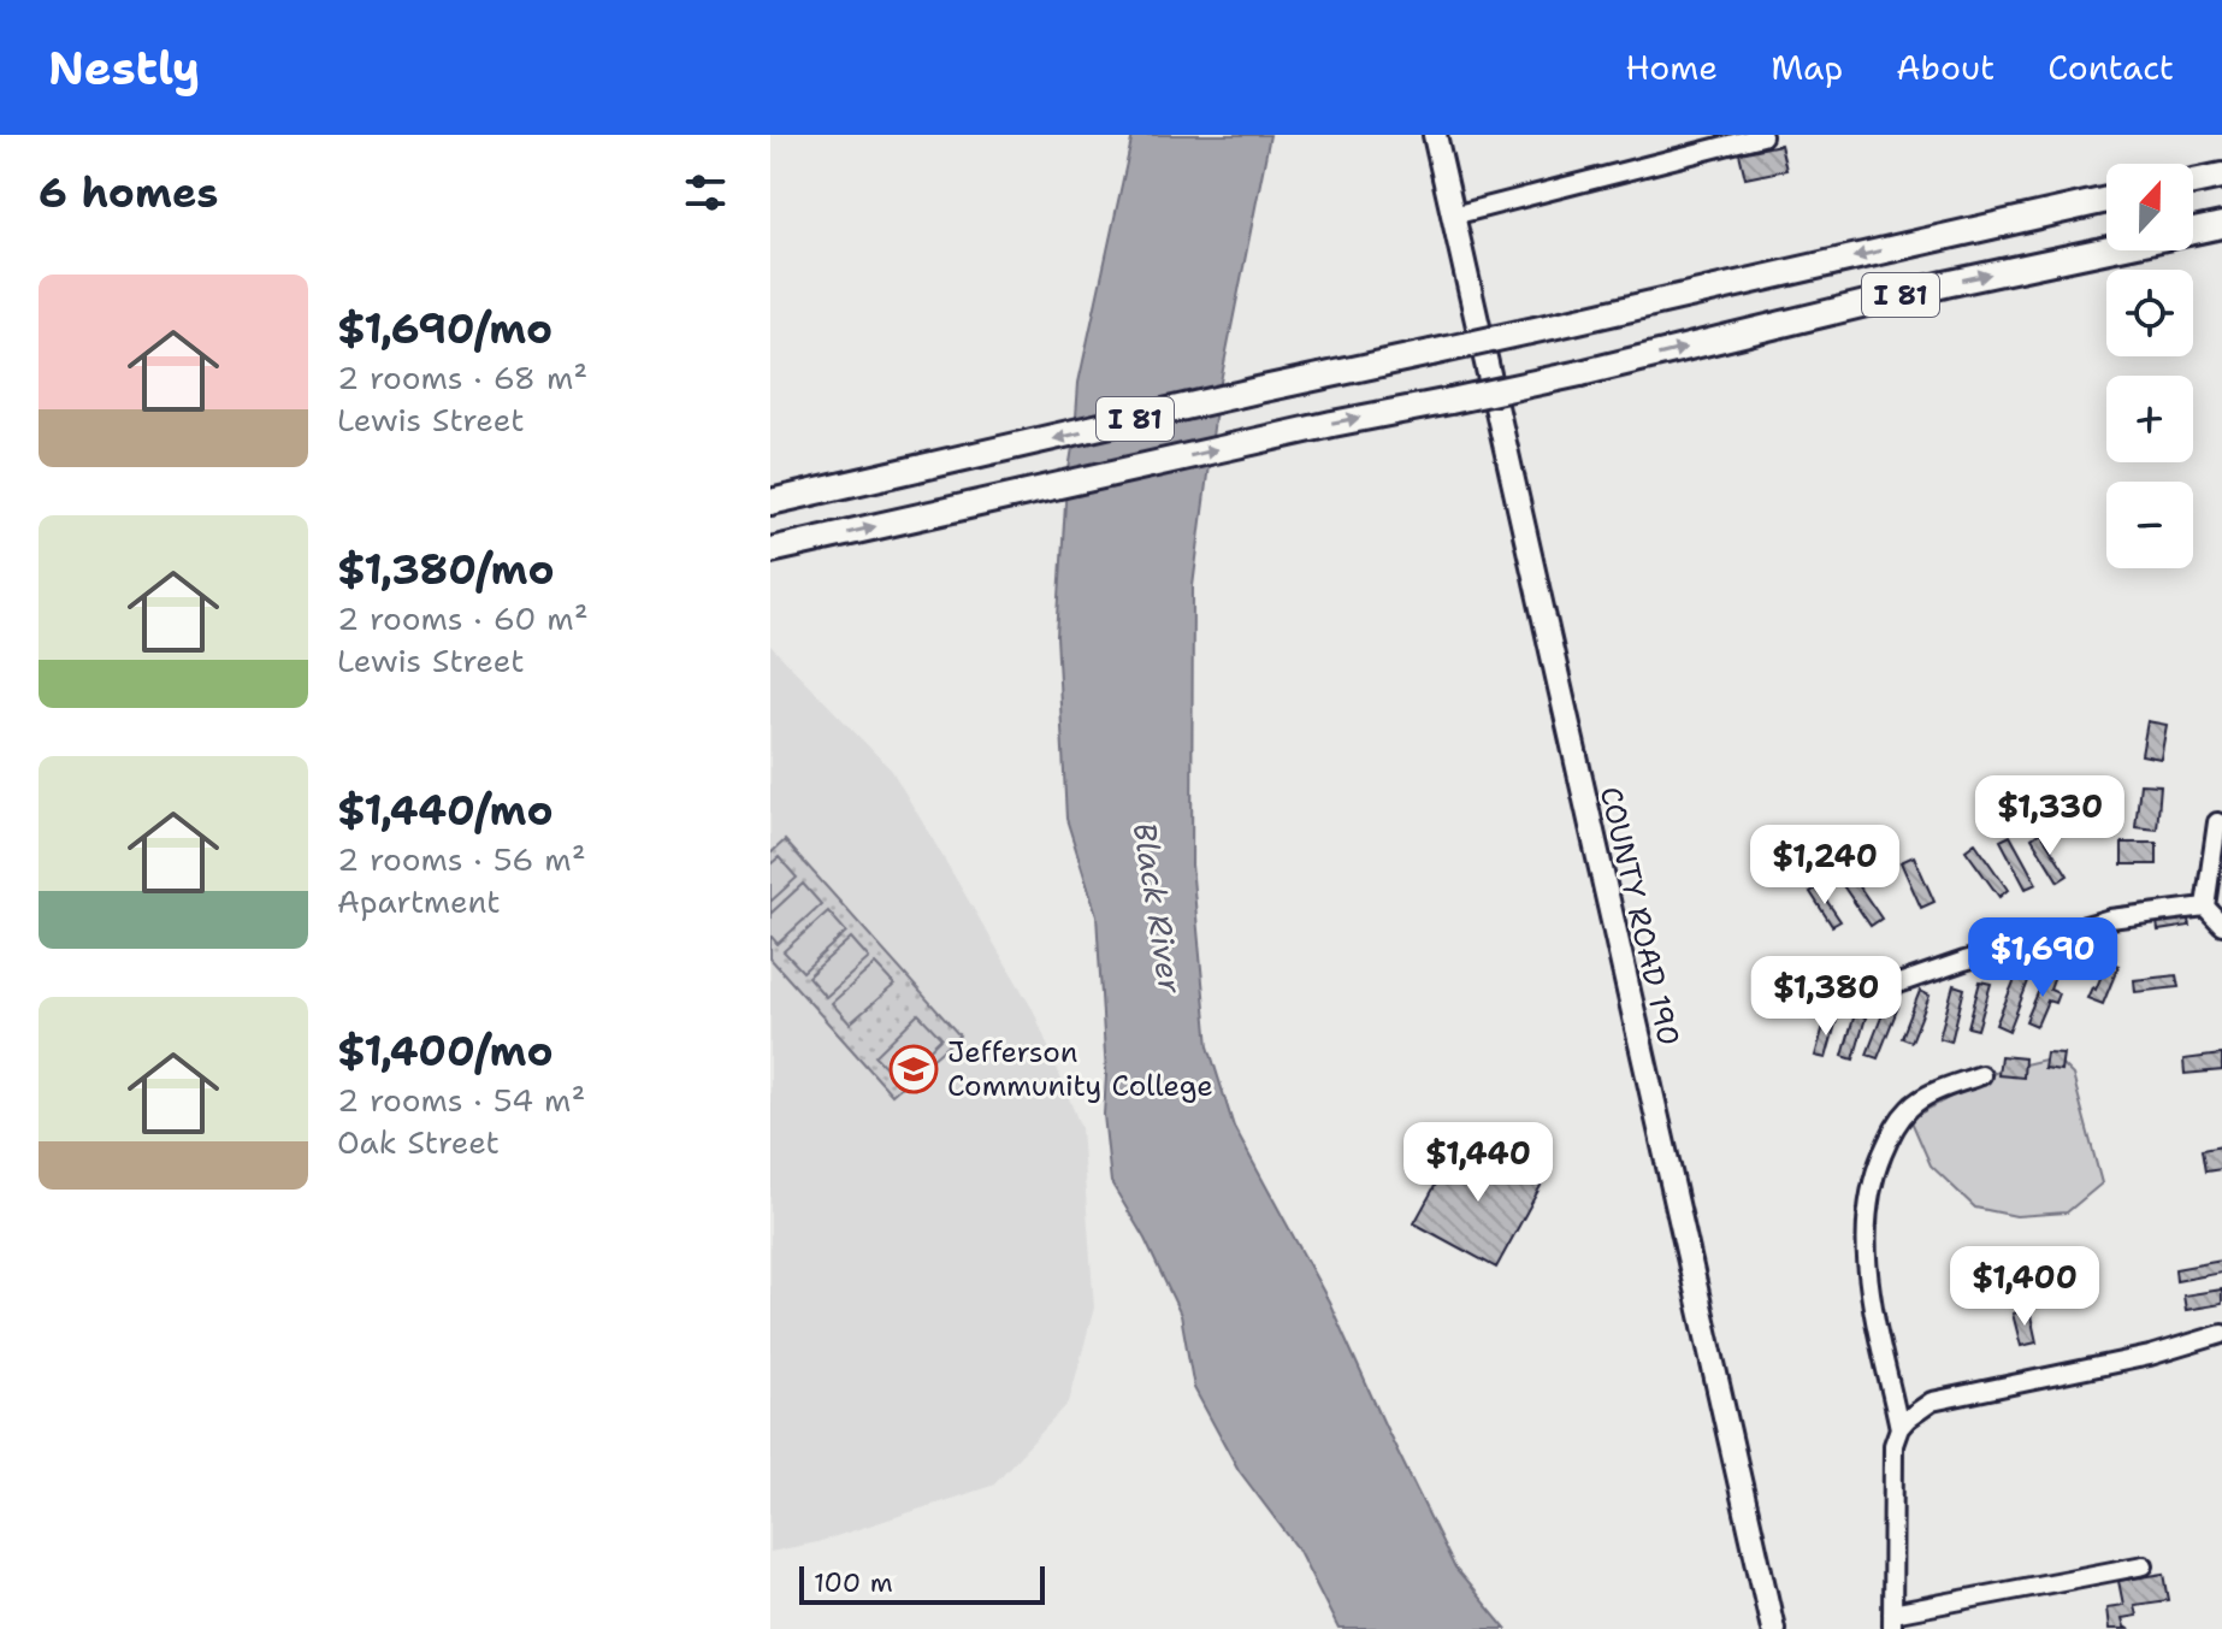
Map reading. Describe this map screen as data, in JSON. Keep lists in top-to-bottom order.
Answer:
{
  "streets": {
    "highway": ["I 81"],
    "main road": ["COUNTY ROAD 190"]
  },
  "water": ["Black River"],
  "places": {
    "school or university": ["Jefferson Community College"]
  },
  "scale_bar": "100 m",
  "north": "top",
  "page": {
    "header": "Nestly",
    "nav": [
      "Home",
      "Map",
      "About",
      "Contact"
    ],
    "heading": "6 homes",
    "map_buttons": ["+", "−"],
    "list": [
      {
        "name": "$1,690/mo",
        "note": "2 rooms · 68 m² · Lewis Street"
      },
      {
        "name": "$1,380/mo",
        "note": "2 rooms · 60 m² · Lewis Street"
      },
      {
        "name": "$1,440/mo",
        "note": "2 rooms · 56 m² · Apartment"
      },
      {
        "name": "$1,400/mo",
        "note": "2 rooms · 54 m² · Oak Street"
      }
    ],
    "price": [
      "$1,330",
      "$1,240",
      "$1,690",
      "$1,380",
      "$1,440",
      "$1,400"
    ],
    "scale": "100 m"
  }
}
